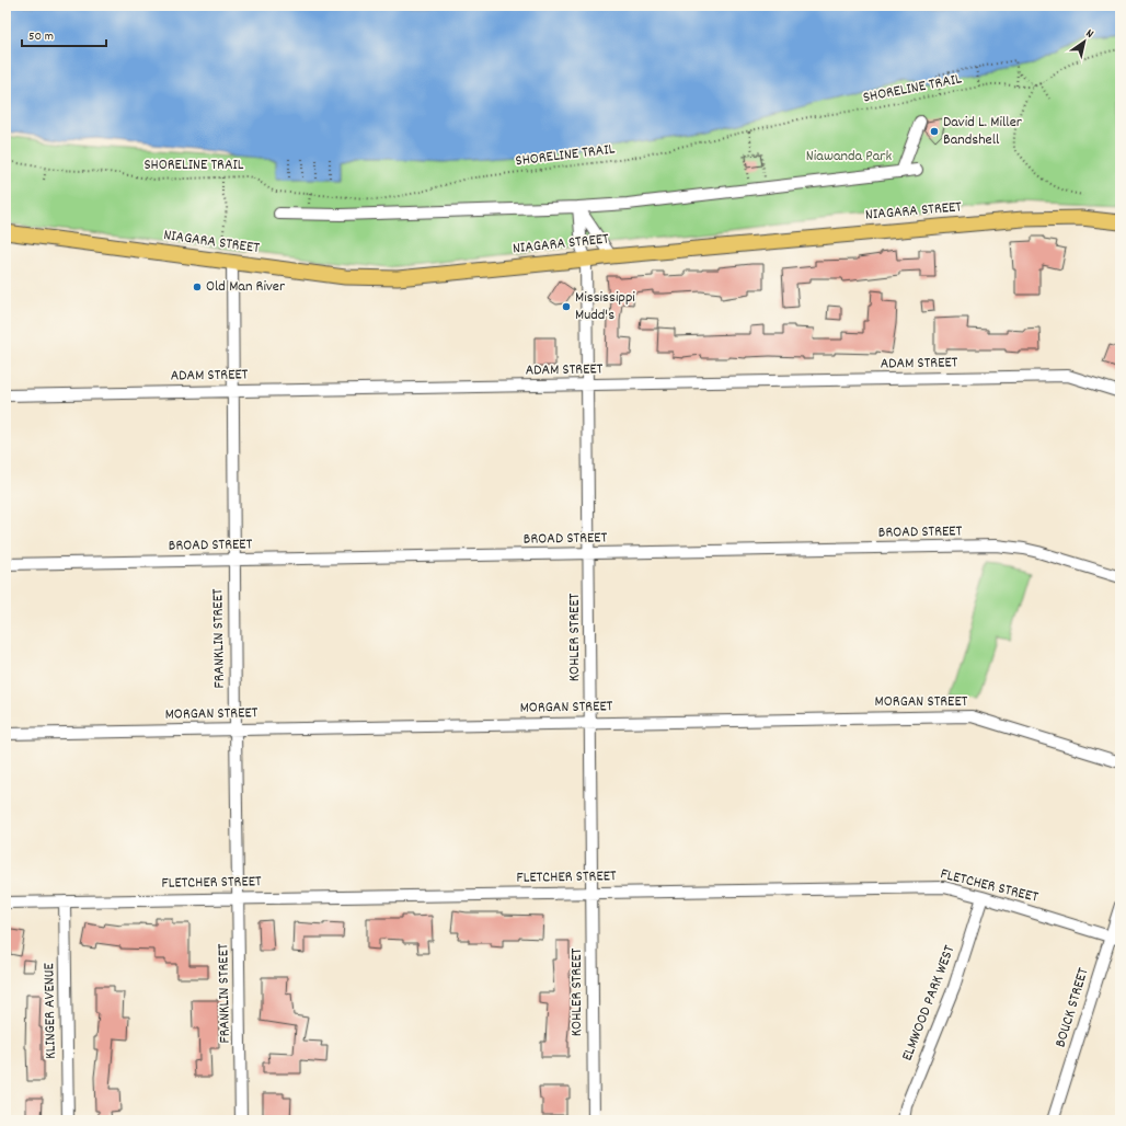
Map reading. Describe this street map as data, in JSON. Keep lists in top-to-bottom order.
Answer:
{
  "streets": {
    "main road": ["NIAGARA STREET"],
    "street": [
      "ADAM STREET",
      "BROAD STREET",
      "KOHLER STREET",
      "FRANKLIN STREET",
      "MORGAN STREET",
      "FLETCHER STREET",
      "ELMWOOD PARK WEST",
      "BOUCK STREET",
      "KLINGER AVENUE"
    ],
    "path": ["SHORELINE TRAIL"]
  },
  "crossings": [
    ["NIAGARA STREET", "KOHLER STREET"],
    ["NIAGARA STREET", "FRANKLIN STREET"],
    ["ADAM STREET", "KOHLER STREET"],
    ["ADAM STREET", "FRANKLIN STREET"],
    ["BROAD STREET", "KOHLER STREET"],
    ["BROAD STREET", "FRANKLIN STREET"],
    ["KOHLER STREET", "MORGAN STREET"],
    ["KOHLER STREET", "FLETCHER STREET"],
    ["FRANKLIN STREET", "MORGAN STREET"],
    ["FRANKLIN STREET", "FLETCHER STREET"],
    ["FLETCHER STREET", "ELMWOOD PARK WEST"],
    ["FLETCHER STREET", "BOUCK STREET"],
    ["FLETCHER STREET", "KLINGER AVENUE"]
  ],
  "parks": ["Niawanda Park"],
  "places": ["David L. Miller Bandshell", "Old Man River", "Mississippi Mudd's"],
  "scale_bar": "50 m",
  "north": "top right"
}
